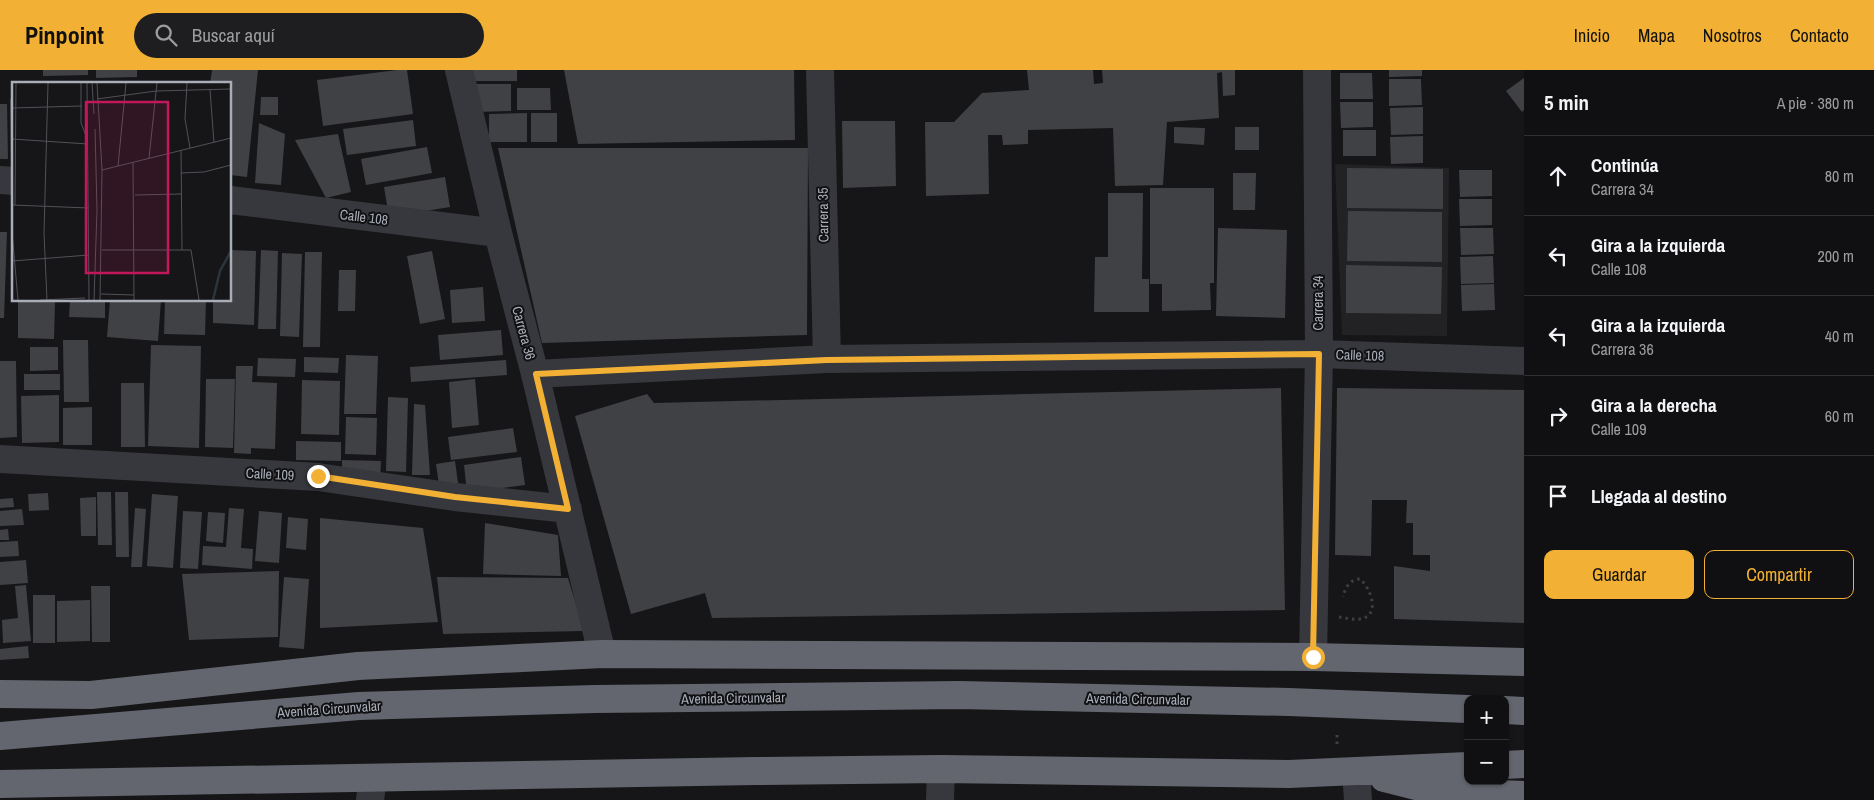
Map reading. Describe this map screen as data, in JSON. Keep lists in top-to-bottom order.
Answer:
{
  "streets": {
    "highway": ["Avenida Circunvalar"],
    "street": [
      "Carrera 35",
      "Calle 108",
      "Carrera 34",
      "Carrera 36",
      "Calle 109"
    ]
  },
  "crossings": [
    ["Carrera 35", "Calle 108"],
    ["Calle 108", "Carrera 34"],
    ["Calle 108", "Carrera 36"],
    ["Carrera 36", "Calle 109"]
  ],
  "page": {
    "header": "Pinpoint",
    "search": "Buscar aquí",
    "nav": [
      "Inicio",
      "Mapa",
      "Nosotros",
      "Contacto"
    ],
    "heading": ["5 min", "A pie · 380 m"],
    "list": [
      ["Continúa", "Carrera 34", "80 m"],
      ["Gira a la izquierda", "Calle 108", "200 m"],
      ["Gira a la izquierda", "Carrera 36", "40 m"],
      ["Gira a la derecha", "Calle 109", "60 m"],
      "Llegada al destino"
    ],
    "buttons": ["Guardar", "Compartir"],
    "map_buttons": ["+", "−"]
  }
}
